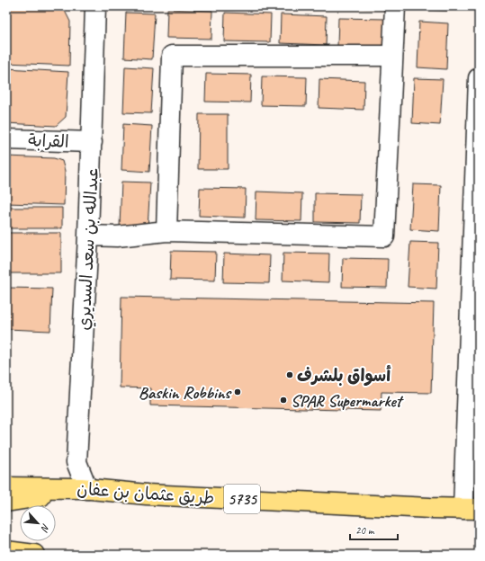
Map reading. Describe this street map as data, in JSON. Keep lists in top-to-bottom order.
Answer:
{
  "streets": {
    "main road": ["طريق عثمان بن عفان", "5735"],
    "street": ["القرابة", "عبدالله بن سعد السديري"]
  },
  "crossings": [
    ["القرابة", "عبدالله بن سعد السديري"],
    ["عبدالله بن سعد السديري", "طريق عثمان بن عفان"]
  ],
  "places": ["أسواق بلشرف", "Baskin Robbins", "SPAR Supermarket"],
  "scale_bar": "20 m",
  "north": "bottom right"
}
